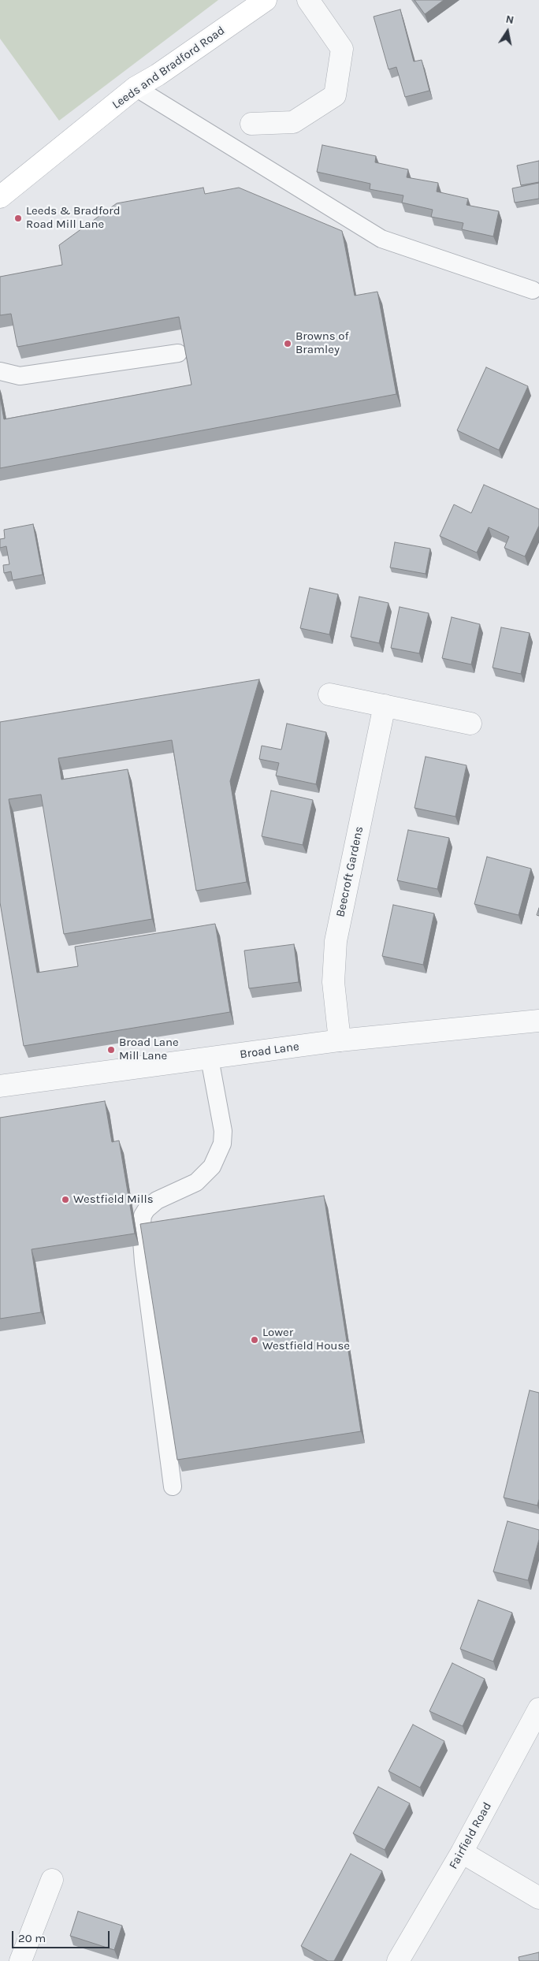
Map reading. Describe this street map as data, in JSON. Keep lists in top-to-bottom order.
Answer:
{
  "streets": {
    "main road": ["Leeds and Bradford Road"],
    "street": ["Beecroft Gardens", "Broad Lane", "Fairfield Road"]
  },
  "crossings": [
    ["Beecroft Gardens", "Broad Lane"]
  ],
  "places": [
    "Leeds & Bradford Road Mill Lane",
    "Browns of Bramley",
    "Broad Lane Mill Lane",
    "Westfield Mills",
    "Lower Westfield House"
  ],
  "scale_bar": "20 m",
  "north": "top"
}
